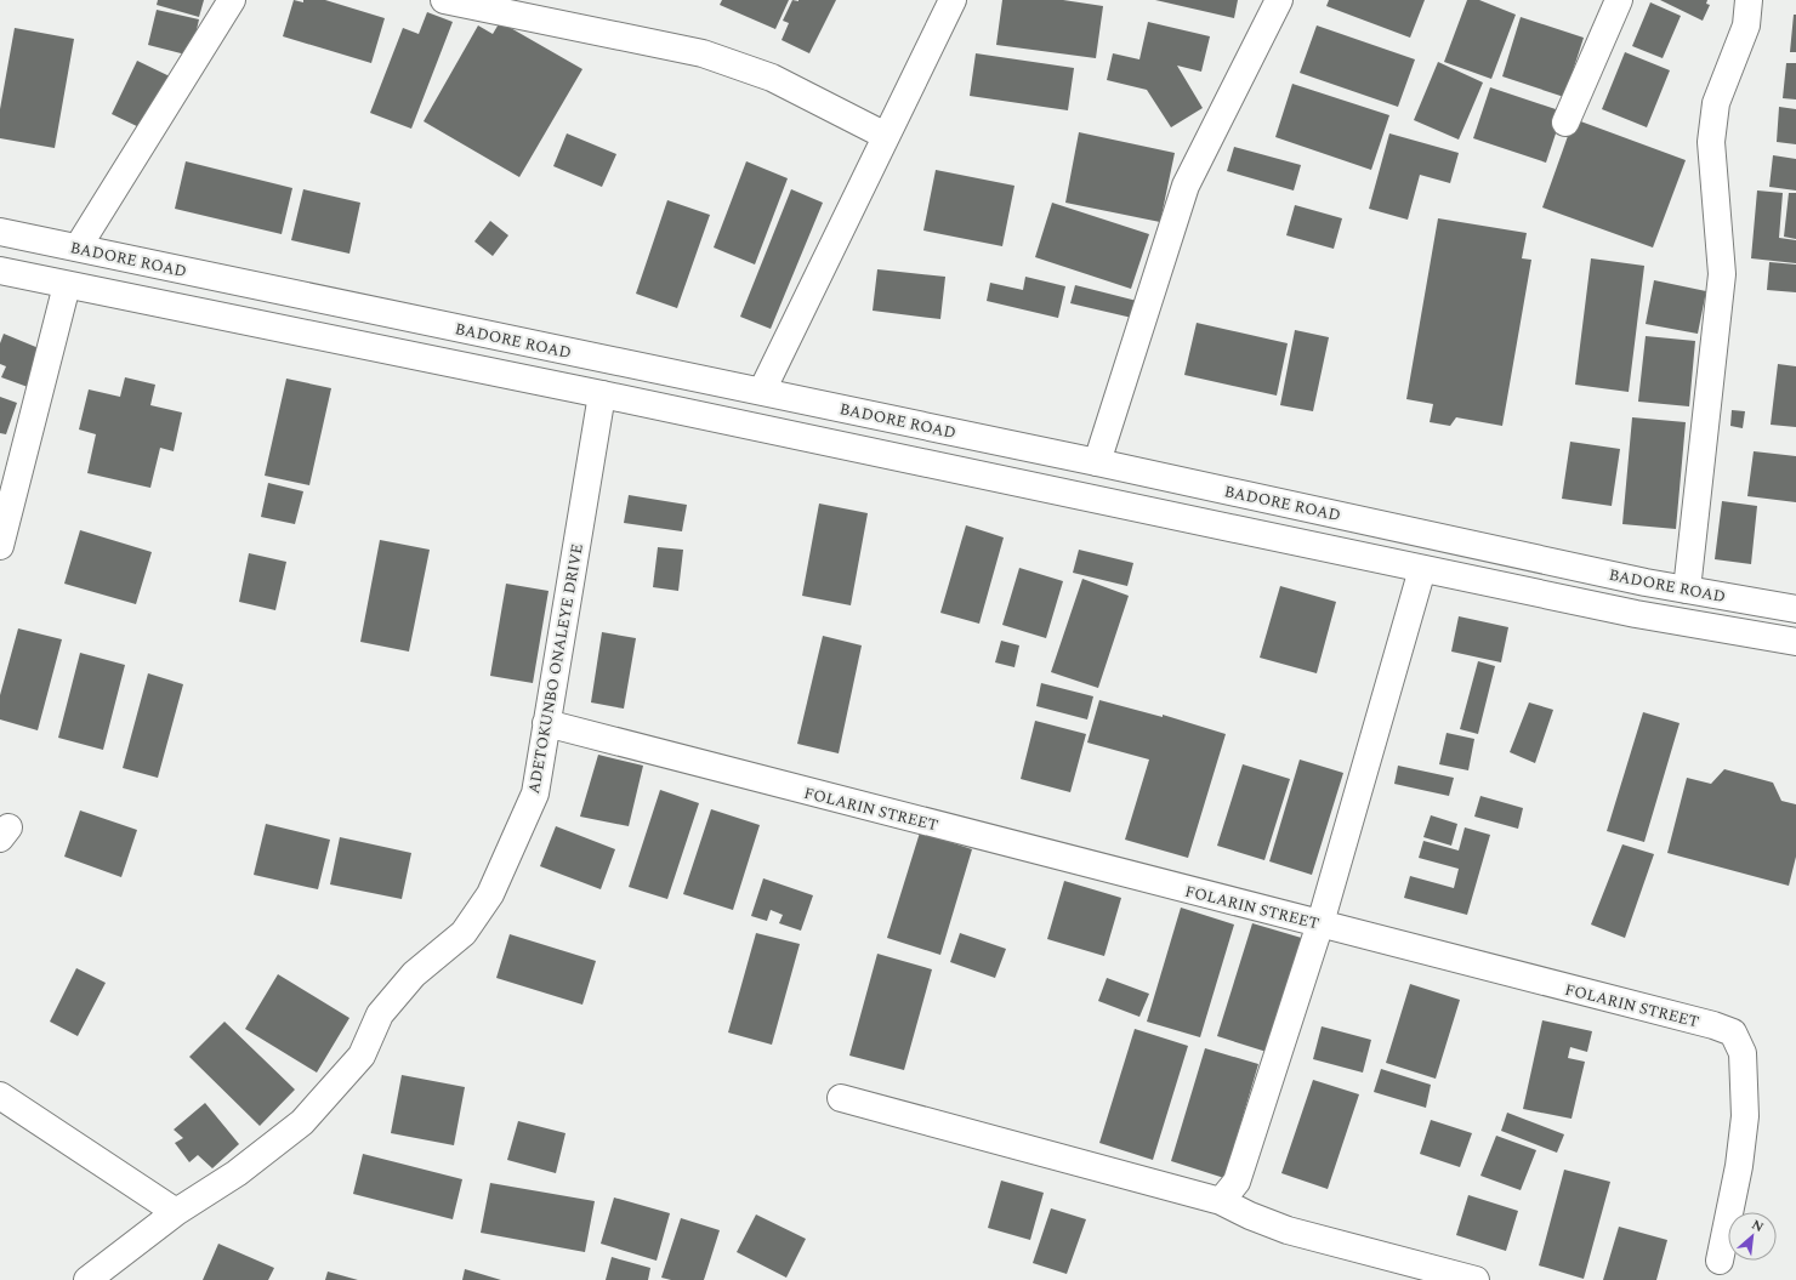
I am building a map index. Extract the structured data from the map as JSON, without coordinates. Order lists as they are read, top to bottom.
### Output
{
  "streets": {
    "street": ["BADORE ROAD", "ADETOKUNBO ONALEYE DRIVE", "FOLARIN STREET"]
  },
  "crossings": [
    ["ADETOKUNBO ONALEYE DRIVE", "FOLARIN STREET"]
  ],
  "north": "top right"
}
